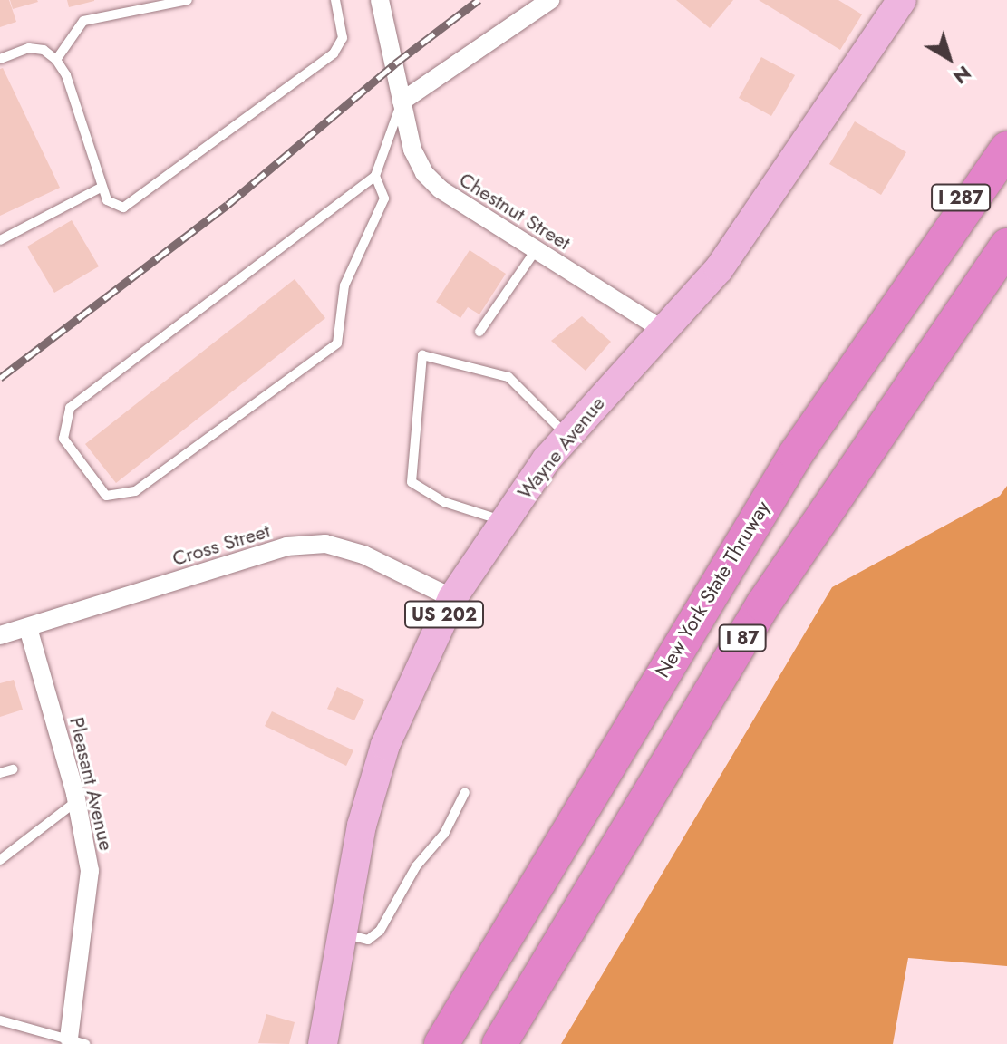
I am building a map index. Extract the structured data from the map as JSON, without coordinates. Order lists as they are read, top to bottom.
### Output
{
  "streets": {
    "highway": ["I 287", "New York State Thruway", "I 87"],
    "main road": ["Wayne Avenue", "US 202"],
    "street": ["Chestnut Street", "Cross Street", "Pleasant Avenue"]
  },
  "crossings": [
    ["I 287", "New York State Thruway"],
    ["Chestnut Street", "Wayne Avenue"],
    ["Wayne Avenue", "Cross Street"],
    ["Cross Street", "Pleasant Avenue"]
  ],
  "north": "bottom right"
}
